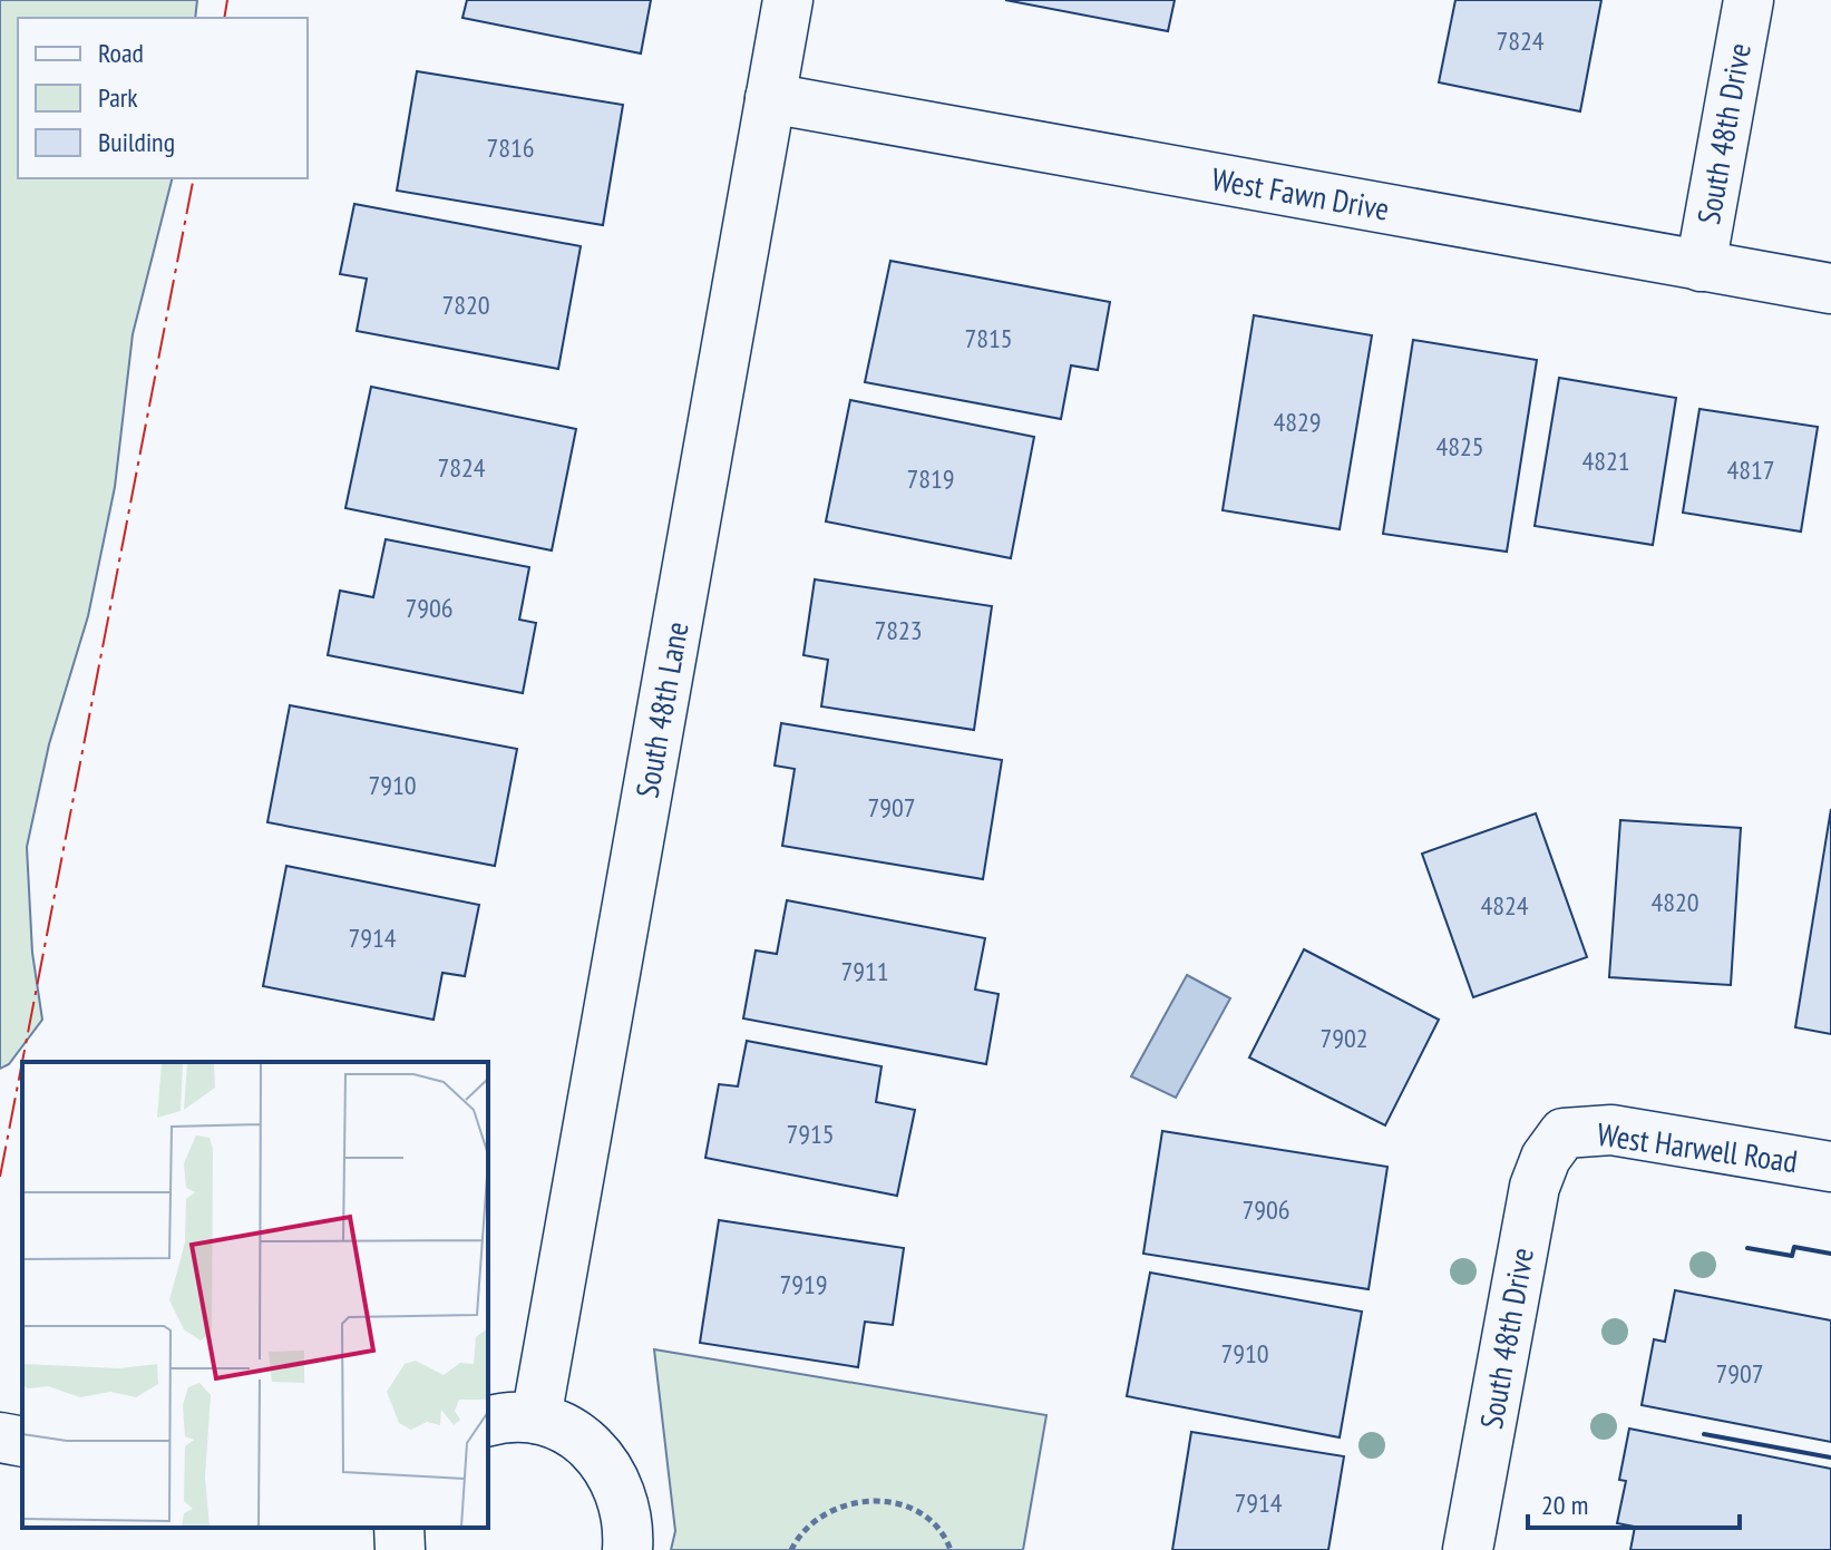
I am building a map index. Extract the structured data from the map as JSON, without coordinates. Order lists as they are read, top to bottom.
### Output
{
  "streets": {
    "street": [
      "South 48th Drive",
      "West Fawn Drive",
      "South 48th Lane",
      "West Harwell Road"
    ]
  },
  "crossings": [
    ["South 48th Drive", "West Fawn Drive"],
    ["South 48th Drive", "West Harwell Road"],
    ["West Fawn Drive", "South 48th Lane"]
  ],
  "house_numbers": [
    "7824",
    "7816",
    "7820",
    "7815",
    "4829",
    "4825",
    "4821",
    "7824",
    "4817",
    "7819",
    "7906",
    "7823",
    "7910",
    "7907",
    "4820",
    "4824",
    "7914",
    "7911",
    "7902",
    "7915",
    "7906",
    "7919",
    "7910",
    "7907",
    "7914"
  ],
  "legend": ["Road", "Park", "Building"],
  "scale_bar": "20 m"
}
